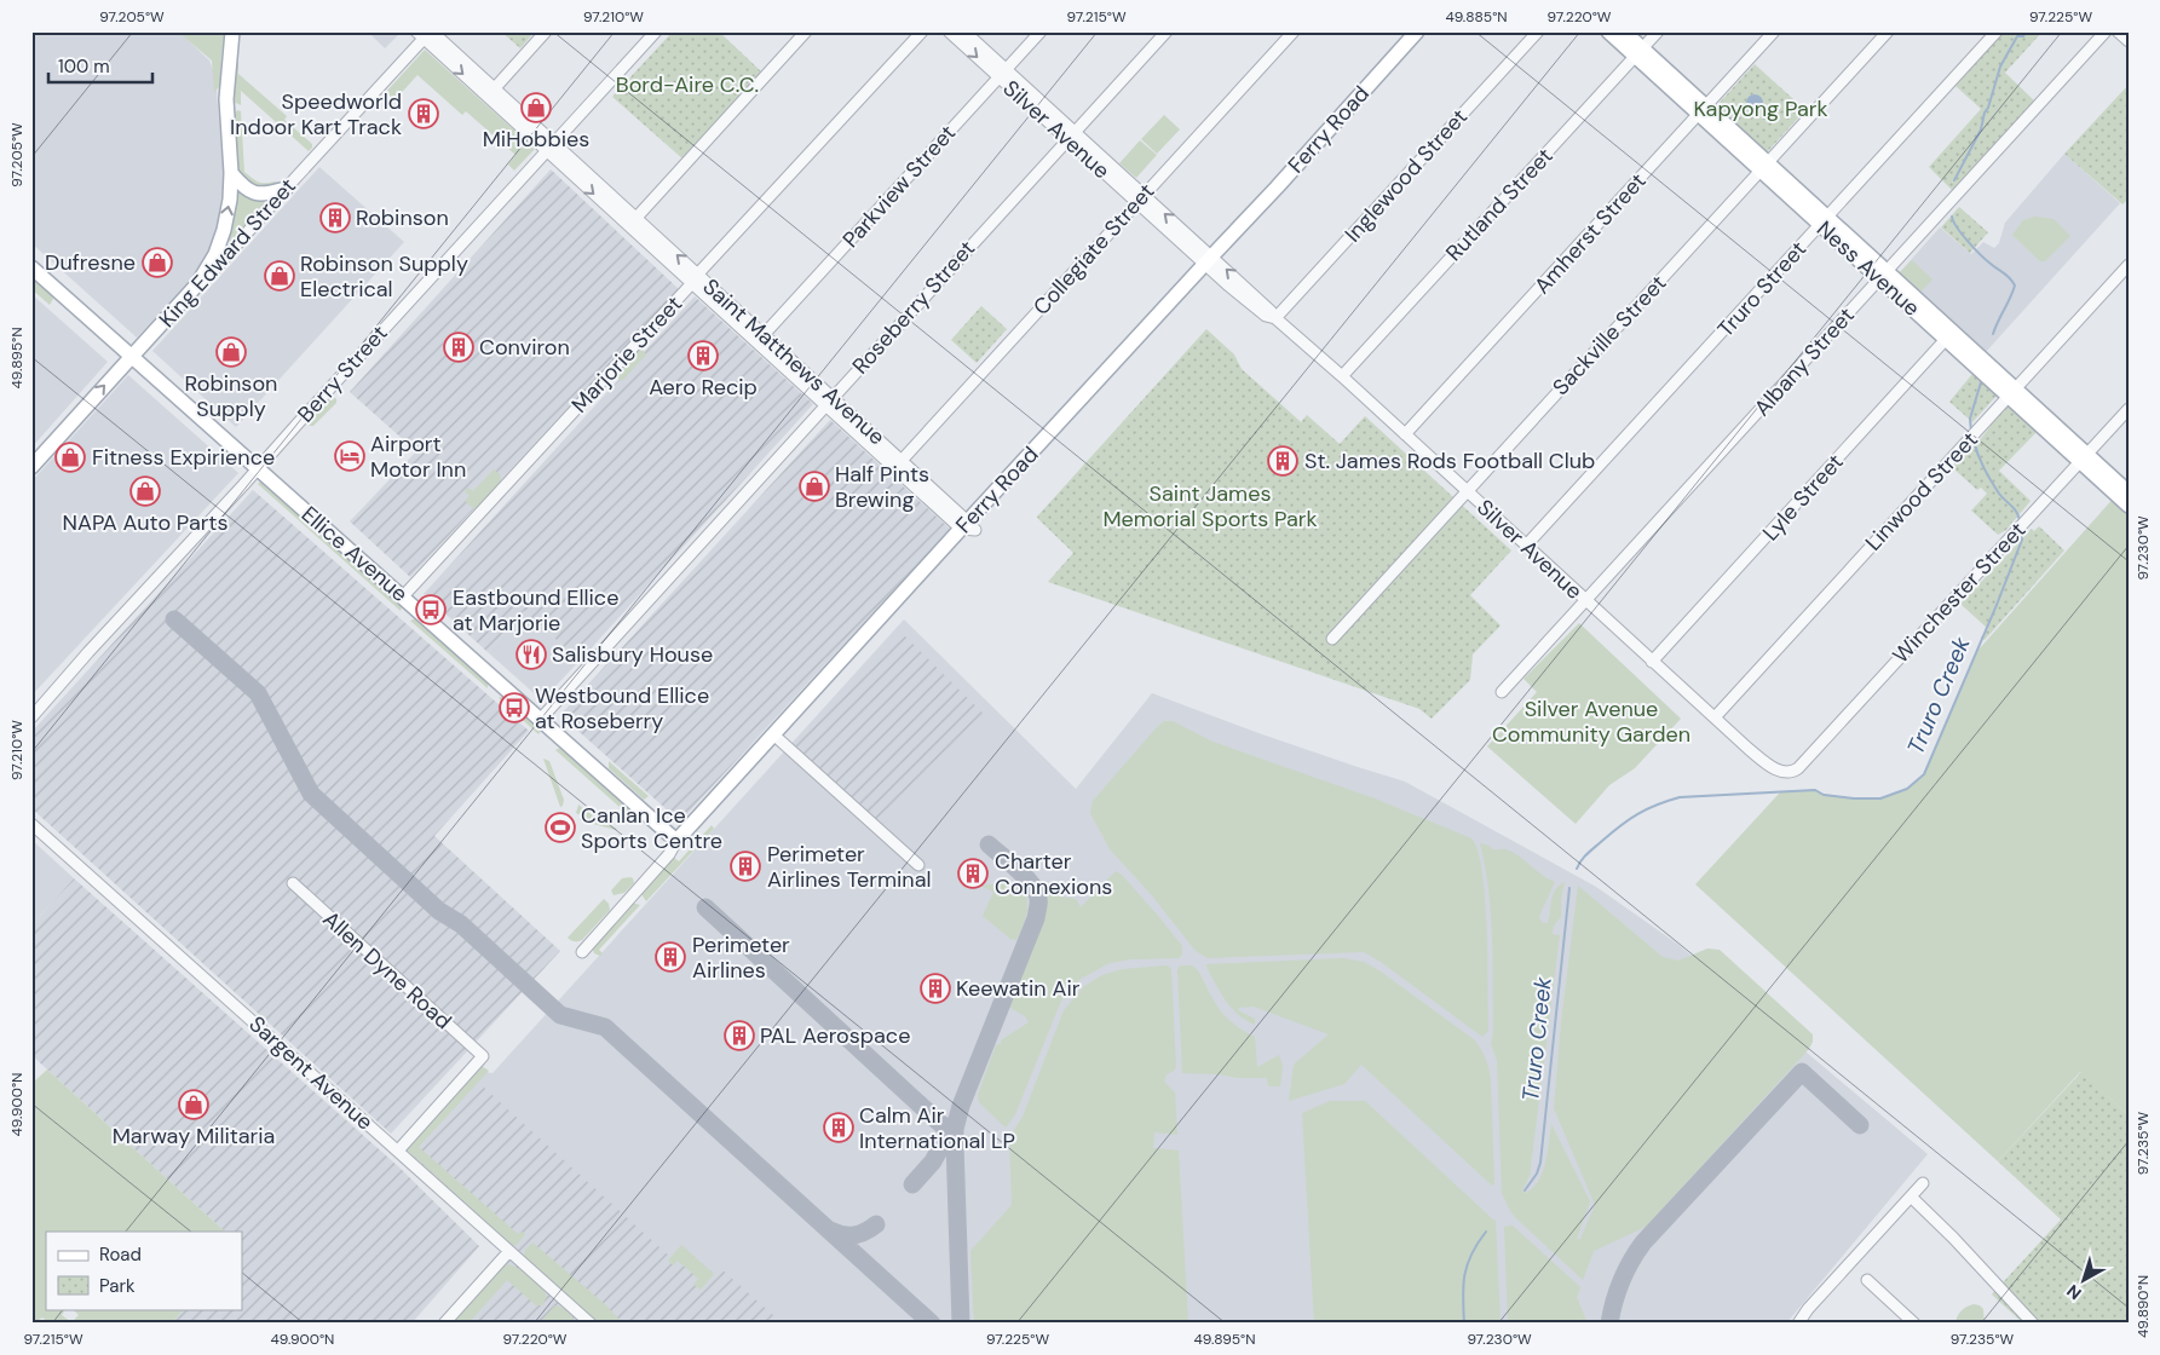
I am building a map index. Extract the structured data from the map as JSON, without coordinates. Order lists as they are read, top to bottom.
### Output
{
  "streets": {
    "main road": [
      "Ferry Road",
      "King Edward Street",
      "Ness Avenue",
      "Ellice Avenue"
    ],
    "street": [
      "Silver Avenue",
      "Inglewood Street",
      "Parkview Street",
      "Rutland Street",
      "Amherst Street",
      "Collegiate Street",
      "Truro Street",
      "Roseberry Street",
      "Sackville Street",
      "Marjorie Street",
      "Saint Matthews Avenue",
      "Albany Street",
      "Berry Street",
      "Linwood Street",
      "Lyle Street",
      "Winchester Street",
      "Allen Dyne Road",
      "Sargent Avenue"
    ]
  },
  "crossings": [
    ["Silver Avenue", "Ferry Road"],
    ["Silver Avenue", "Inglewood Street"],
    ["Silver Avenue", "Parkview Street"],
    ["Silver Avenue", "Rutland Street"],
    ["Silver Avenue", "Amherst Street"],
    ["Silver Avenue", "Collegiate Street"],
    ["Silver Avenue", "Truro Street"],
    ["Silver Avenue", "Roseberry Street"],
    ["Silver Avenue", "Sackville Street"],
    ["Silver Avenue", "Albany Street"],
    ["Silver Avenue", "Linwood Street"],
    ["Silver Avenue", "Lyle Street"],
    ["Silver Avenue", "Winchester Street"],
    ["Ferry Road", "Saint Matthews Avenue"],
    ["Ferry Road", "Ellice Avenue"],
    ["Parkview Street", "Saint Matthews Avenue"],
    ["Rutland Street", "Ness Avenue"],
    ["Amherst Street", "Ness Avenue"],
    ["Collegiate Street", "Saint Matthews Avenue"],
    ["King Edward Street", "Saint Matthews Avenue"],
    ["King Edward Street", "Ellice Avenue"],
    ["Ness Avenue", "Truro Street"],
    ["Ness Avenue", "Sackville Street"],
    ["Ness Avenue", "Albany Street"],
    ["Ness Avenue", "Linwood Street"],
    ["Ness Avenue", "Lyle Street"],
    ["Ness Avenue", "Winchester Street"],
    ["Roseberry Street", "Saint Matthews Avenue"],
    ["Roseberry Street", "Ellice Avenue"],
    ["Marjorie Street", "Saint Matthews Avenue"],
    ["Marjorie Street", "Ellice Avenue"],
    ["Saint Matthews Avenue", "Berry Street"],
    ["Berry Street", "Ellice Avenue"],
    ["Allen Dyne Road", "Sargent Avenue"]
  ],
  "water": ["Truro Creek"],
  "parks": [
    "Bord-Aire C.C.",
    "Kapyong Park",
    "Saint James Memorial Sports Park",
    "Silver Avenue Community Garden"
  ],
  "places": {
    "shop": [
      "MiHobbies",
      "Dufresne",
      "Robinson Supply Electrical",
      "Robinson Supply",
      "Fitness Expirience",
      "Half Pints Brewing",
      "NAPA Auto Parts",
      "Marway Militaria"
    ],
    "building": [
      "Speedworld Indoor Kart Track",
      "Robinson",
      "Conviron",
      "Aero Recip",
      "St. James Rods Football Club",
      "Perimeter Airlines Terminal",
      "Charter Connexions",
      "Perimeter Airlines",
      "Keewatin Air",
      "PAL Aerospace",
      "Calm Air International LP"
    ],
    "hotel": ["Airport Motor Inn"],
    "bus stop": ["Eastbound Ellice at Marjorie", "Westbound Ellice at Roseberry"],
    "restaurant": ["Salisbury House"],
    "sports": ["Canlan Ice Sports Centre"]
  },
  "legend": ["Road", "Park"],
  "scale_bar": "100 m",
  "north": "bottom left",
  "coordinates": [
    "97.205°W",
    "97.210°W",
    "97.215°W",
    "49.885°N",
    "97.220°W",
    "97.225°W",
    "49.895°N",
    "97.230°W",
    "49.900°N",
    "97.235°W",
    "49.890°N"
  ]
}
